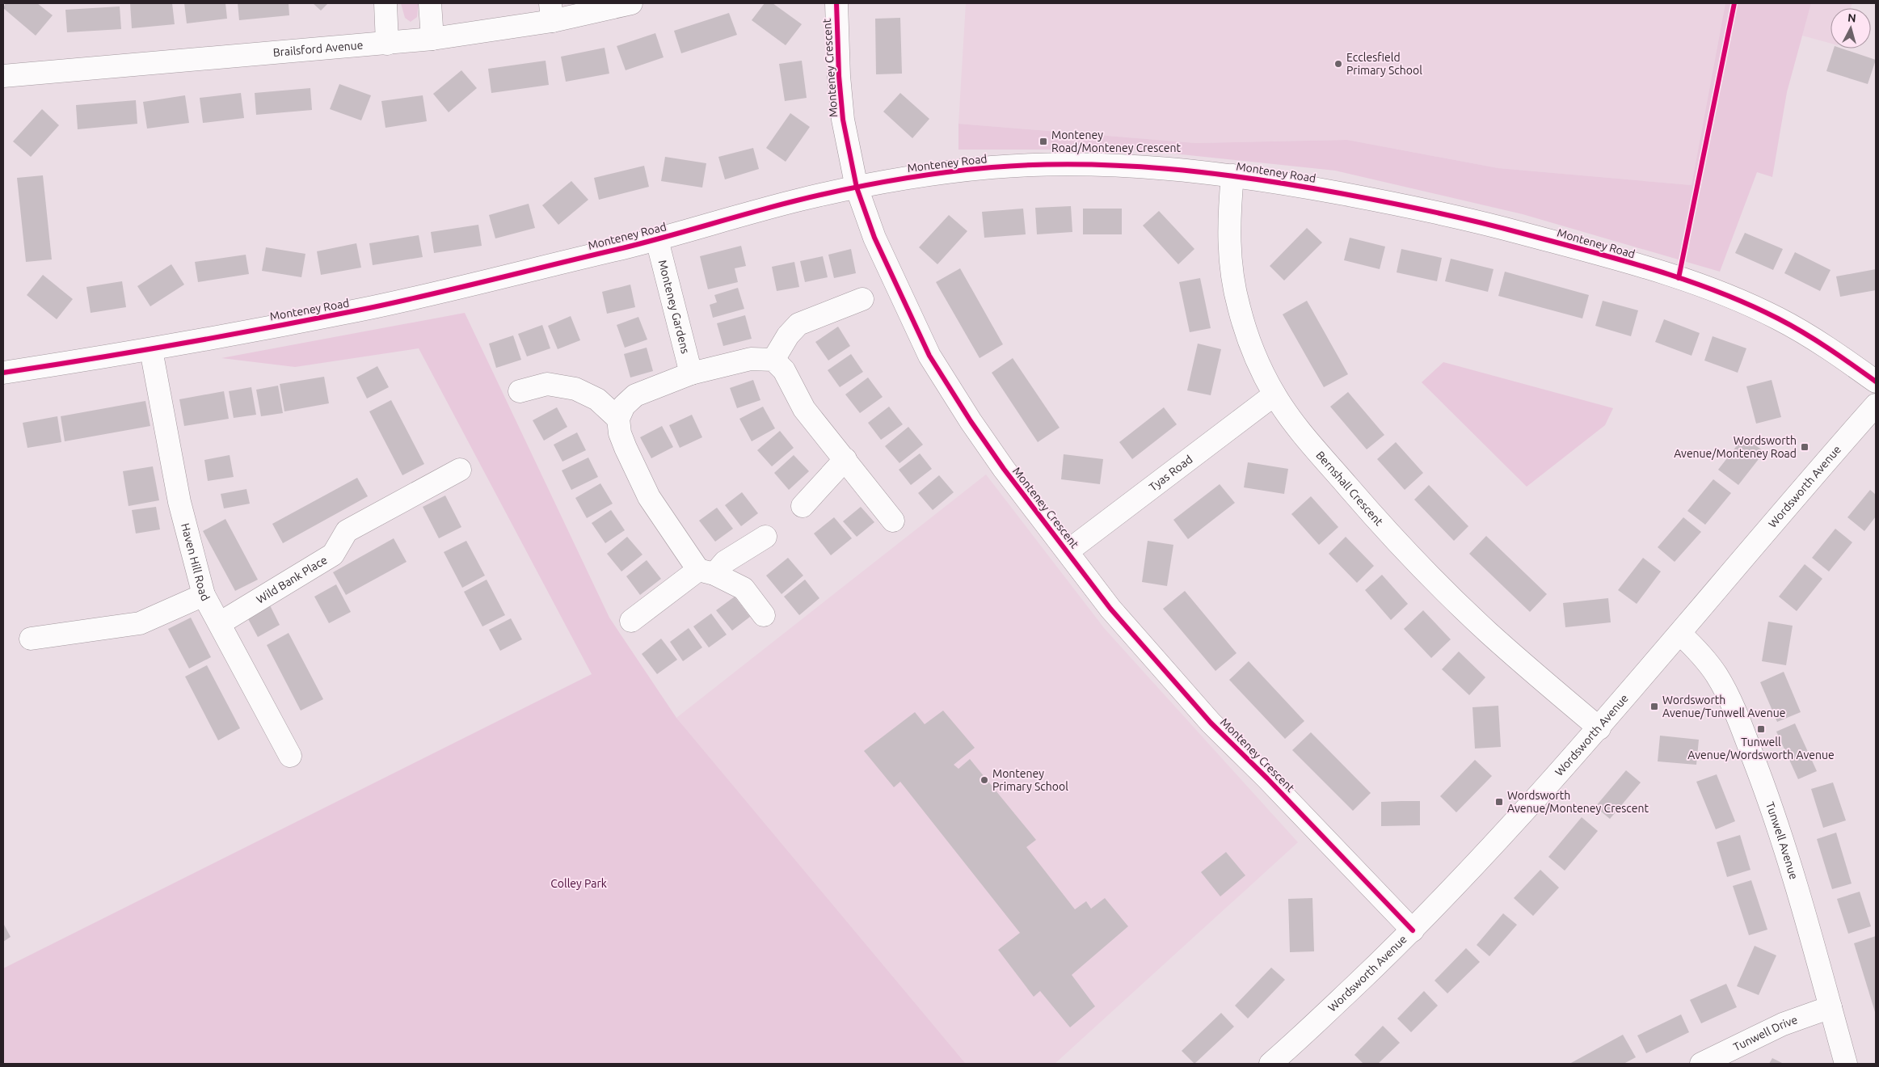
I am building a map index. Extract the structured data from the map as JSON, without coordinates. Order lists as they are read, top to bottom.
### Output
{
  "streets": {
    "street": [
      "Brailsford Avenue",
      "Monteney Crescent",
      "Monteney Road",
      "Monteney Gardens",
      "Tyas Road",
      "Wordsworth Avenue",
      "Bernshall Crescent",
      "Haven Hill Road",
      "Wild Bank Place",
      "Tunwell Avenue",
      "Tunwell Drive"
    ]
  },
  "crossings": [
    ["Monteney Crescent", "Monteney Road"],
    ["Monteney Crescent", "Tyas Road"],
    ["Monteney Crescent", "Wordsworth Avenue"],
    ["Monteney Road", "Monteney Gardens"],
    ["Monteney Road", "Bernshall Crescent"],
    ["Monteney Road", "Haven Hill Road"],
    ["Tyas Road", "Bernshall Crescent"],
    ["Wordsworth Avenue", "Bernshall Crescent"],
    ["Wordsworth Avenue", "Tunwell Avenue"],
    ["Haven Hill Road", "Wild Bank Place"],
    ["Tunwell Avenue", "Tunwell Drive"]
  ],
  "parks": ["Colley Park"],
  "places": {
    "other": ["Ecclesfield Primary School", "Monteney Primary School"],
    "transit": [
      "Monteney Road/Monteney Crescent",
      "Wordsworth Avenue/Monteney Road",
      "Wordsworth Avenue/Tunwell Avenue",
      "Tunwell Avenue/Wordsworth Avenue",
      "Wordsworth Avenue/Monteney Crescent"
    ]
  },
  "north": "top"
}
